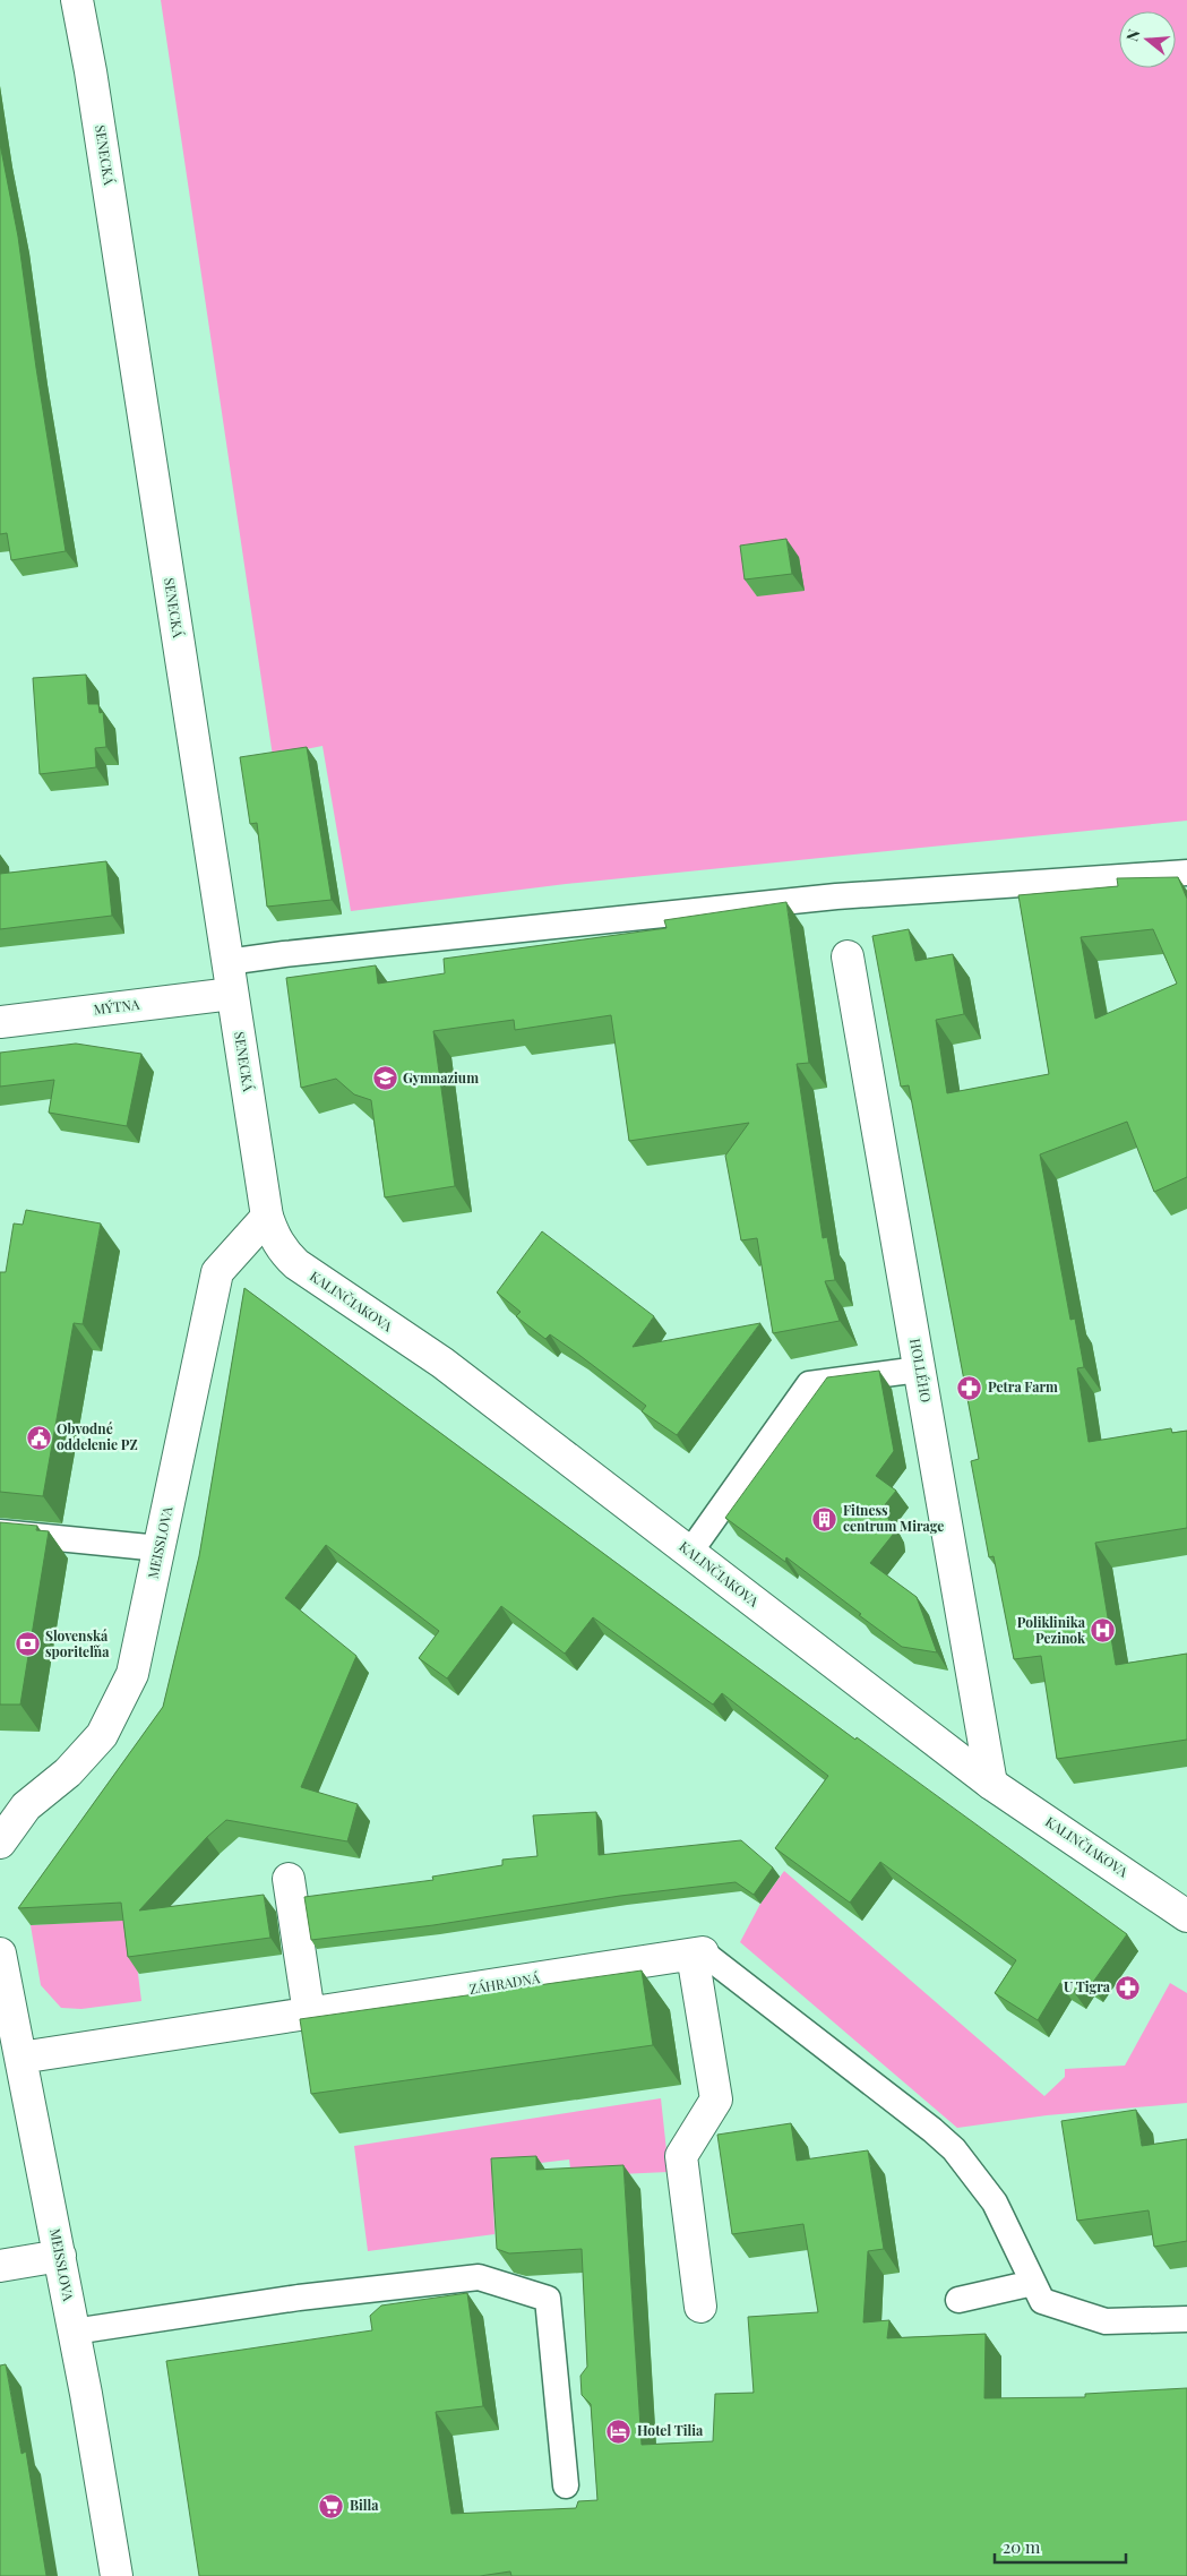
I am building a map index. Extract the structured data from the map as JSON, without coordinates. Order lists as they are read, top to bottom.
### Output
{
  "streets": {
    "street": [
      "SENECKÁ",
      "MÝTNA",
      "KALINČIAKOVA",
      "HOLLÉHO",
      "MEISSLOVA",
      "ZÁHRADNÁ"
    ]
  },
  "crossings": [
    ["SENECKÁ", "MÝTNA"],
    ["SENECKÁ", "KALINČIAKOVA"],
    ["SENECKÁ", "MEISSLOVA"],
    ["KALINČIAKOVA", "HOLLÉHO"],
    ["KALINČIAKOVA", "MEISSLOVA"],
    ["MEISSLOVA", "ZÁHRADNÁ"]
  ],
  "places": {
    "school or university": ["Gymnazium"],
    "pharmacy": ["Petra Farm", "U Tigra"],
    "public building": ["Obvodné oddelenie PZ"],
    "building": ["Fitness centrum Mirage"],
    "hospital": ["Poliklinika Pezinok"],
    "bank": ["Slovenská sporiteľňa"],
    "hotel": ["Hotel Tilia"],
    "supermarket": ["Billa"]
  },
  "scale_bar": "20 m",
  "north": "left"
}
